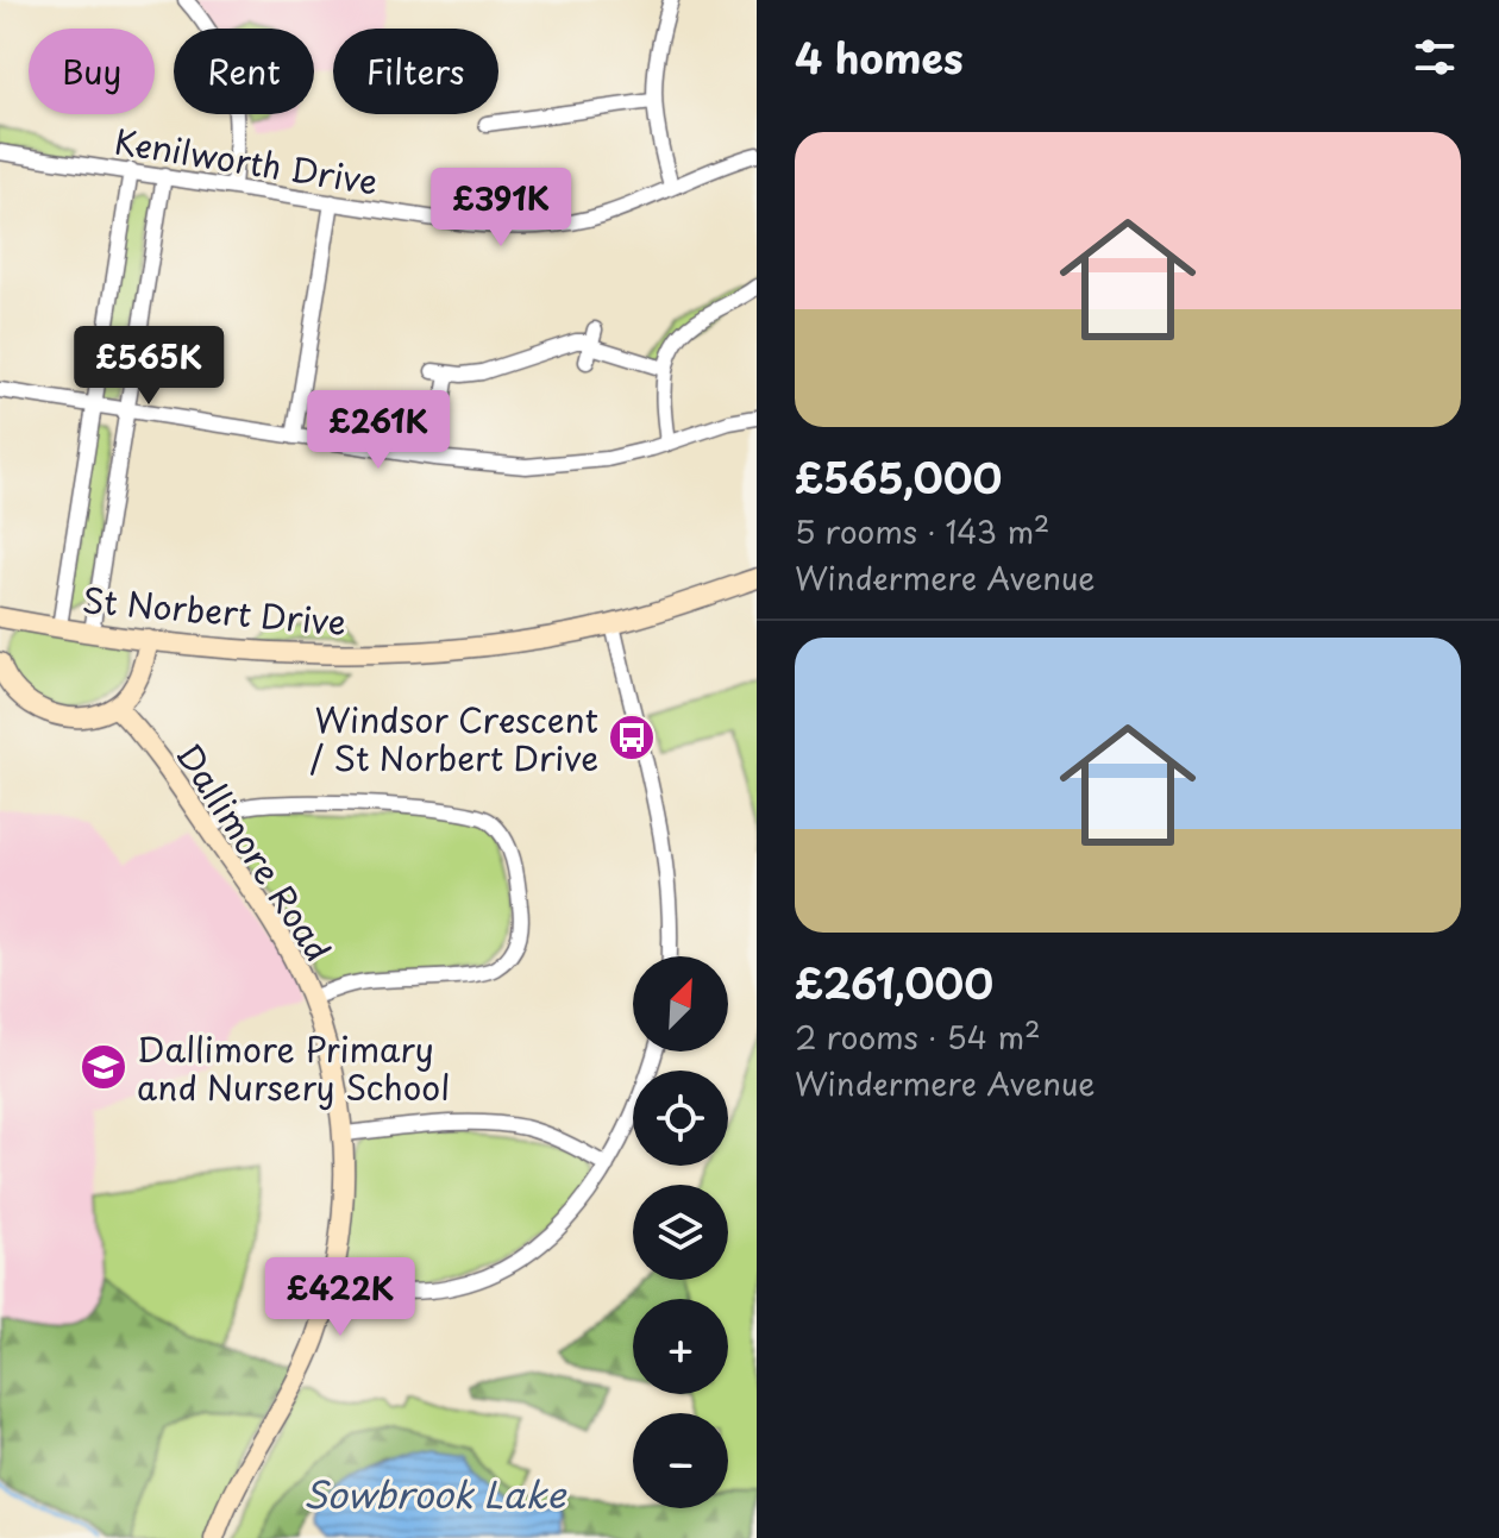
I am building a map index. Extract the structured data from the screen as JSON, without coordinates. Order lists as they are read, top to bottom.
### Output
{
  "streets": {
    "street": ["Kenilworth Drive", "St Norbert Drive", "Dallimore Road"]
  },
  "water": ["Sowbrook Lake"],
  "places": {
    "bus stop": ["Windsor Crescent / St Norbert Drive"],
    "school or university": ["Dallimore Primary and Nursery School"]
  },
  "north": "top right",
  "page": {
    "heading": "4 homes",
    "chip": ["Buy", "Rent", "Filters"],
    "list": [
      {
        "name": "£565,000",
        "note": "5 rooms · 143 m² · Windermere Avenue"
      },
      {
        "name": "£261,000",
        "note": "2 rooms · 54 m² · Windermere Avenue"
      }
    ],
    "price": [
      "£391K",
      "£565K",
      "£261K",
      "£422K"
    ],
    "map_buttons": ["+", "−"]
  }
}
